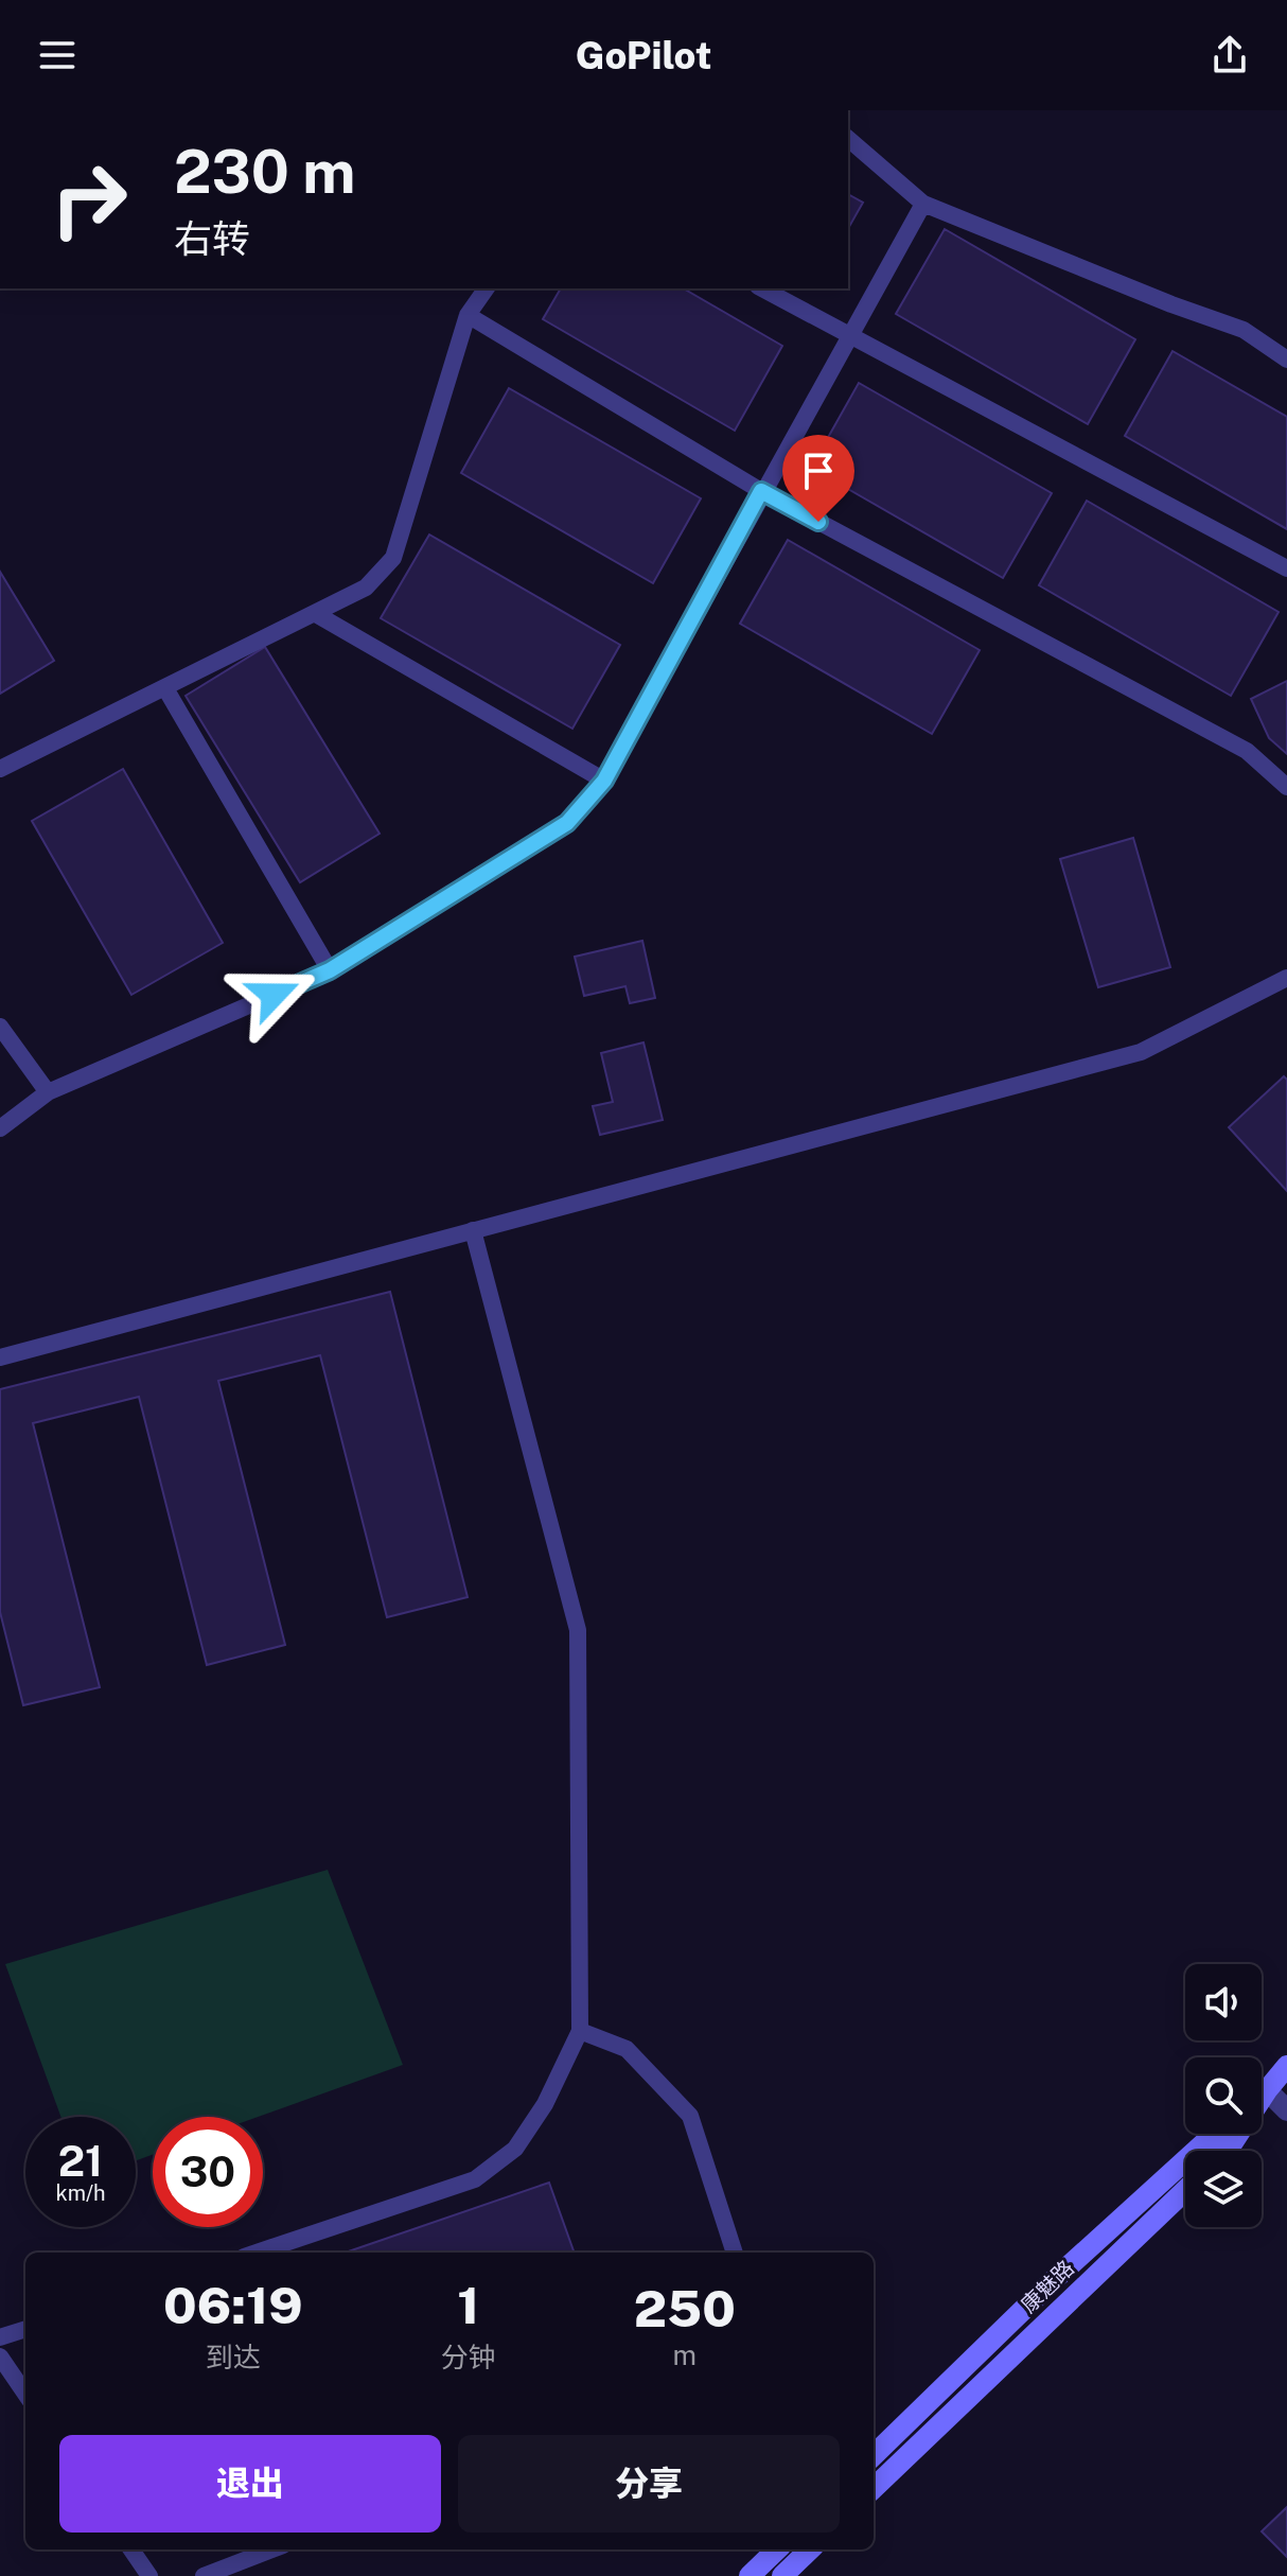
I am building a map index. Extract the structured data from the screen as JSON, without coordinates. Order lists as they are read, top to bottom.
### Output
{
  "streets": {
    "main road": ["康魅路"]
  },
  "page": {
    "header": "GoPilot",
    "turn": ["230 m", "右转"],
    "speed": "21 km/h",
    "limit": "30",
    "eta": [
      "06:19",
      "到达",
      "1",
      "分钟",
      "250",
      "m"
    ],
    "buttons": ["退出", "分享"]
  }
}
